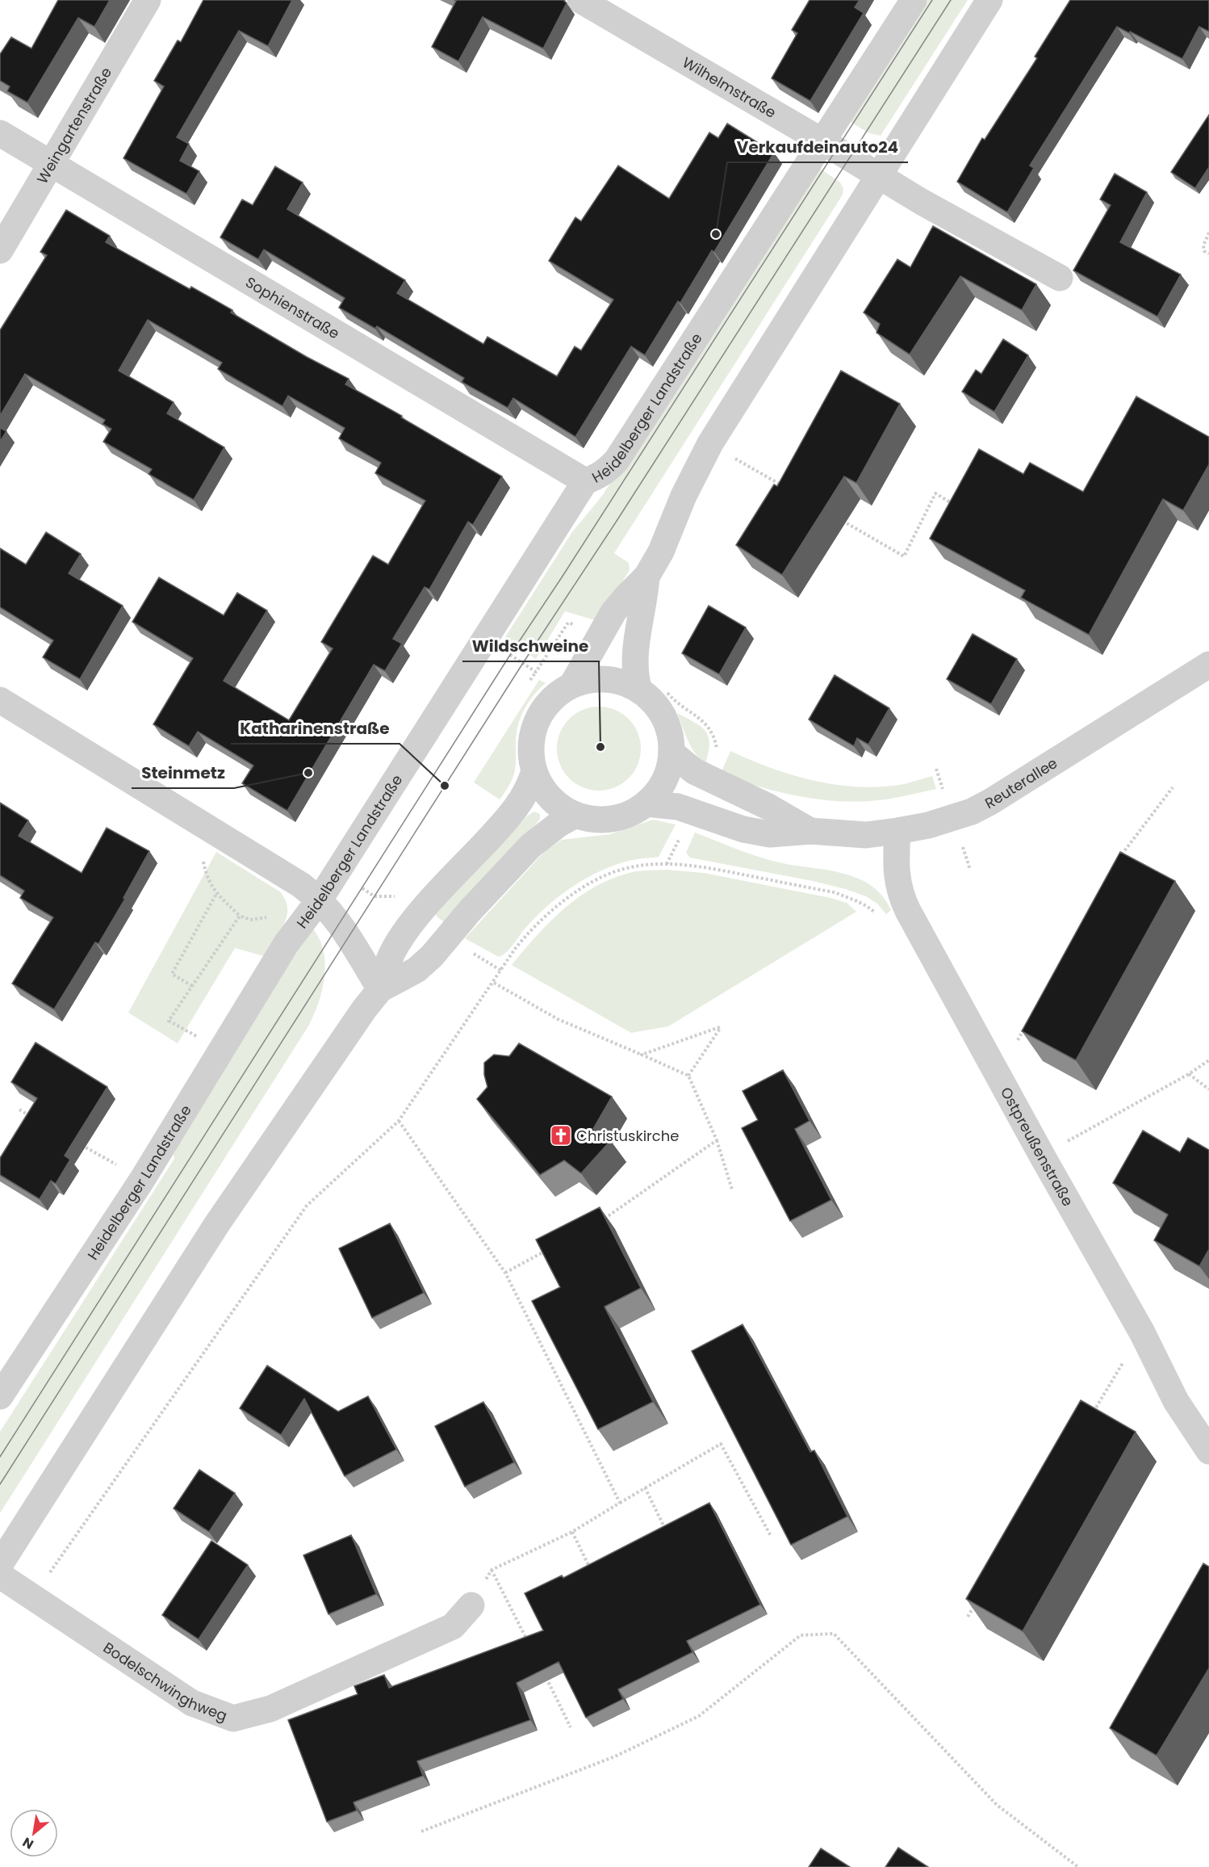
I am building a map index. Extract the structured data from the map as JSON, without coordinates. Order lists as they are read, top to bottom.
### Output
{
  "streets": {
    "street": [
      "Wilhelmstraße",
      "Weingartenstraße",
      "Sophienstraße",
      "Heidelberger Landstraße",
      "Reuterallee",
      "Ostpreußenstraße",
      "Bodelschwinghweg"
    ]
  },
  "crossings": [
    ["Wilhelmstraße", "Heidelberger Landstraße"],
    ["Weingartenstraße", "Sophienstraße"],
    ["Sophienstraße", "Heidelberger Landstraße"],
    ["Reuterallee", "Ostpreußenstraße"]
  ],
  "places": {
    "other": [
      "Verkaufdeinauto24",
      "Wildschweine",
      "Steinmetz",
      "Katharinenstraße"
    ],
    "church": ["Christuskirche"]
  },
  "north": "bottom left"
}
